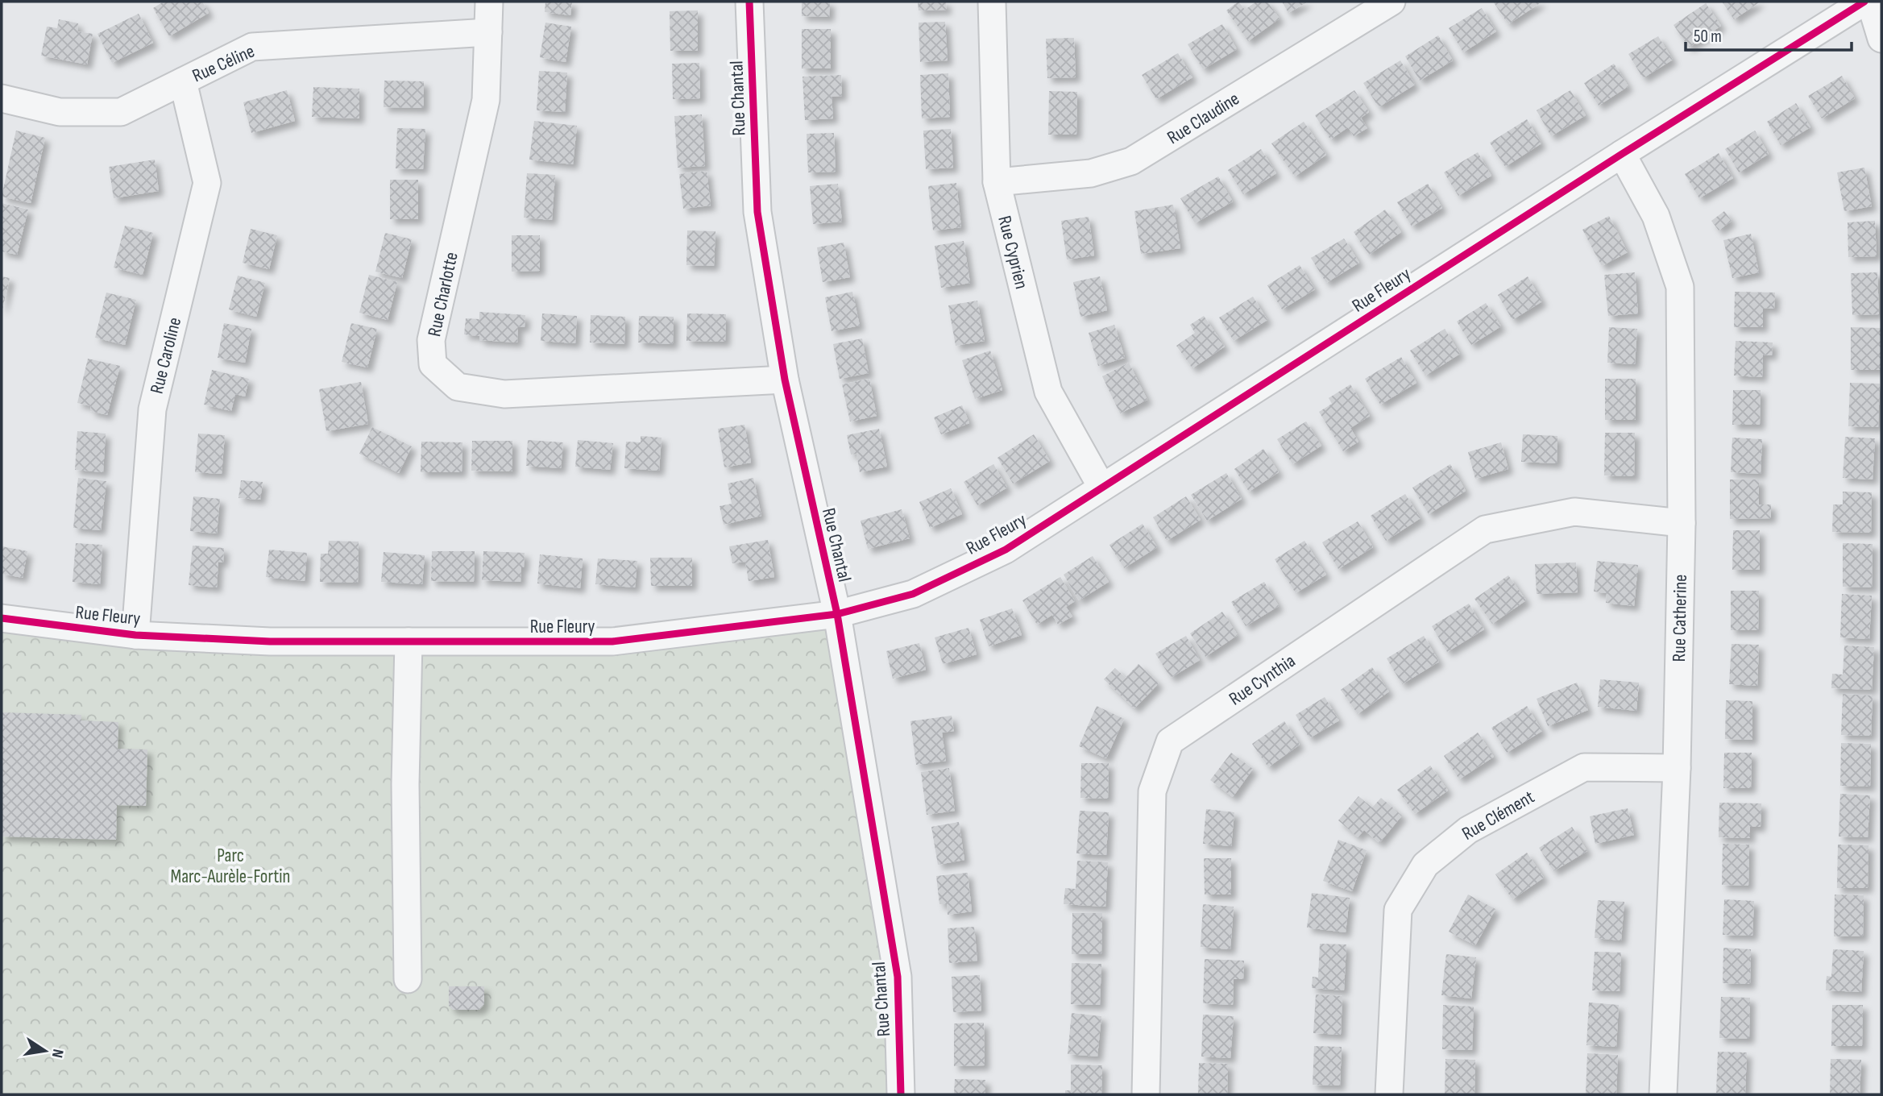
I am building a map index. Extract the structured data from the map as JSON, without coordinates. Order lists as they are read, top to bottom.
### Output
{
  "streets": {
    "street": [
      "Rue Céline",
      "Rue Chantal",
      "Rue Claudine",
      "Rue Cyprien",
      "Rue Fleury",
      "Rue Charlotte",
      "Rue Caroline",
      "Rue Catherine",
      "Rue Cynthia",
      "Rue Clément"
    ]
  },
  "crossings": [
    ["Rue Céline", "Rue Charlotte"],
    ["Rue Céline", "Rue Caroline"],
    ["Rue Chantal", "Rue Fleury"],
    ["Rue Chantal", "Rue Charlotte"],
    ["Rue Claudine", "Rue Cyprien"],
    ["Rue Cyprien", "Rue Fleury"],
    ["Rue Fleury", "Rue Caroline"],
    ["Rue Fleury", "Rue Catherine"],
    ["Rue Catherine", "Rue Cynthia"],
    ["Rue Catherine", "Rue Clément"]
  ],
  "parks": ["Parc Marc-Aurèle-Fortin"],
  "scale_bar": "50 m",
  "north": "right"
}
